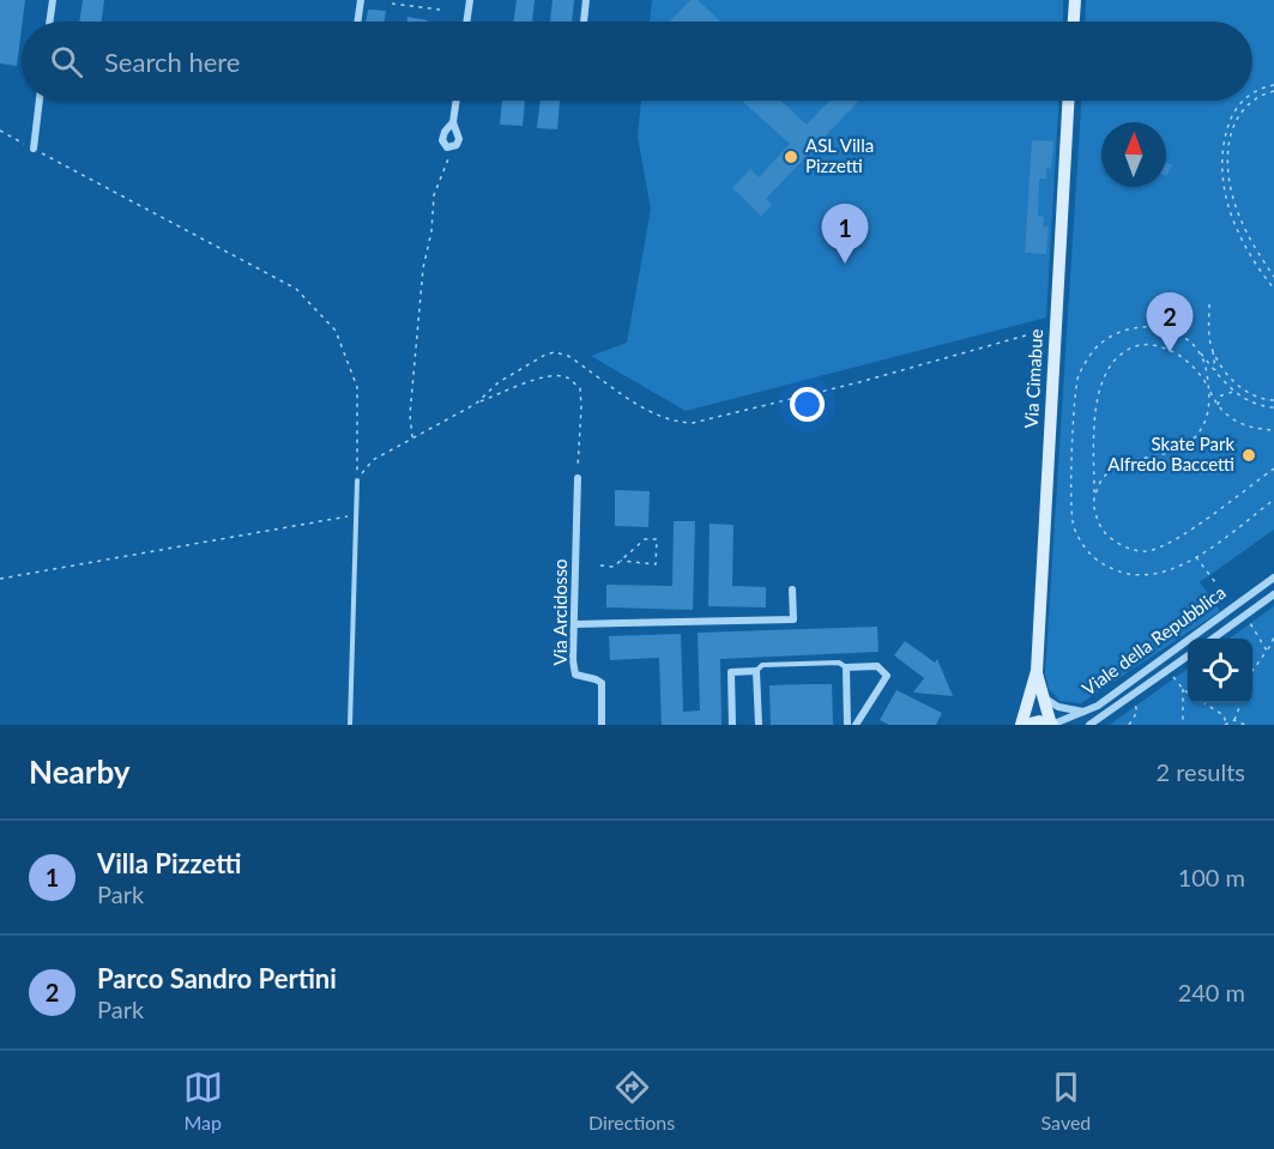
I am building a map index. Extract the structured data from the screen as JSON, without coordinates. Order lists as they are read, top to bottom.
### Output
{
  "streets": {
    "main road": ["Via Cimabue", "Viale della Repubblica"],
    "street": ["Via Arcidosso"]
  },
  "crossings": [
    ["Via Cimabue", "Viale della Repubblica"]
  ],
  "places": ["ASL Villa Pizzetti", "Skate Park Alfredo Baccetti"],
  "north": "top",
  "page": {
    "search": "Search here",
    "pins": ["1", "2"],
    "heading": ["Nearby", "2 results"],
    "list": [
      {
        "mark": "1",
        "name": "Villa Pizzetti",
        "note": "Park",
        "value": "100 m"
      },
      {
        "mark": "2",
        "name": "Parco Sandro Pertini",
        "note": "Park",
        "value": "240 m"
      }
    ],
    "nav": ["Map", "Directions", "Saved"]
  }
}
